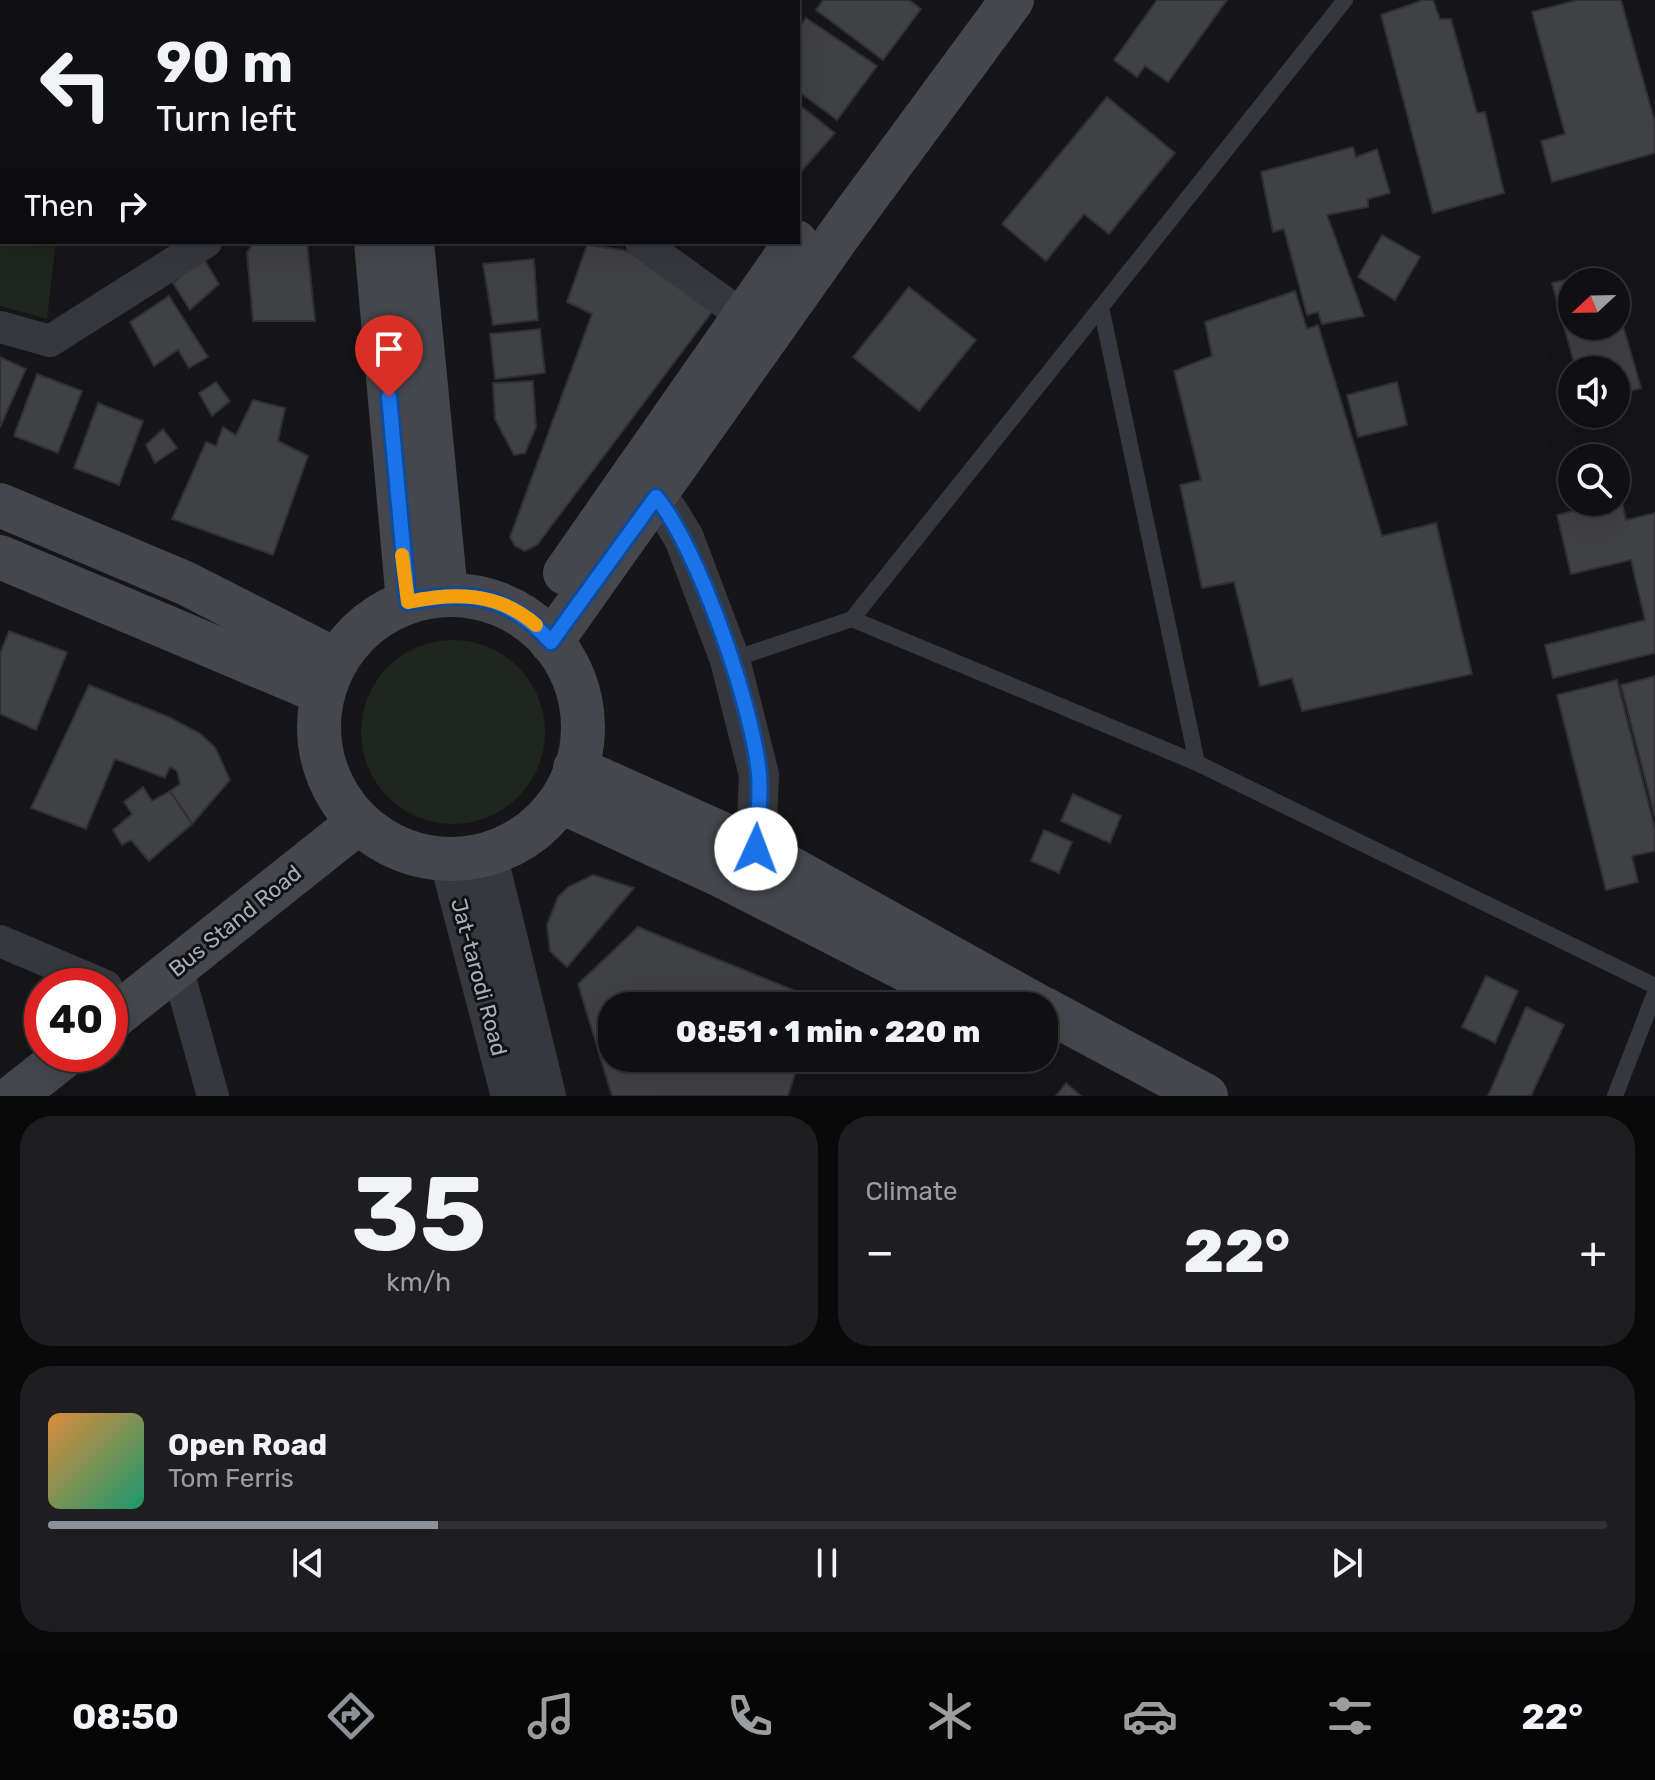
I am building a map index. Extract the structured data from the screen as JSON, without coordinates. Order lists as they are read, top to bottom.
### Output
{
  "streets": {
    "main road": ["Bus Stand Road"],
    "street": ["Jat-tarodi Road"]
  },
  "crossings": [
    ["Bus Stand Road", "Jat-tarodi Road"]
  ],
  "north": "left",
  "page": {
    "turn": ["90 m", "Turn left"],
    "then": "Then",
    "limit": "40",
    "trip": "08:51 · 1 min · 220 m",
    "tile": [
      ["35", "km/h"],
      "Climate"
    ],
    "heat": ["−", "22°", "+"],
    "song": ["Open Road", "Tom Ferris"],
    "tabs": ["08:50", "22°"]
  }
}
